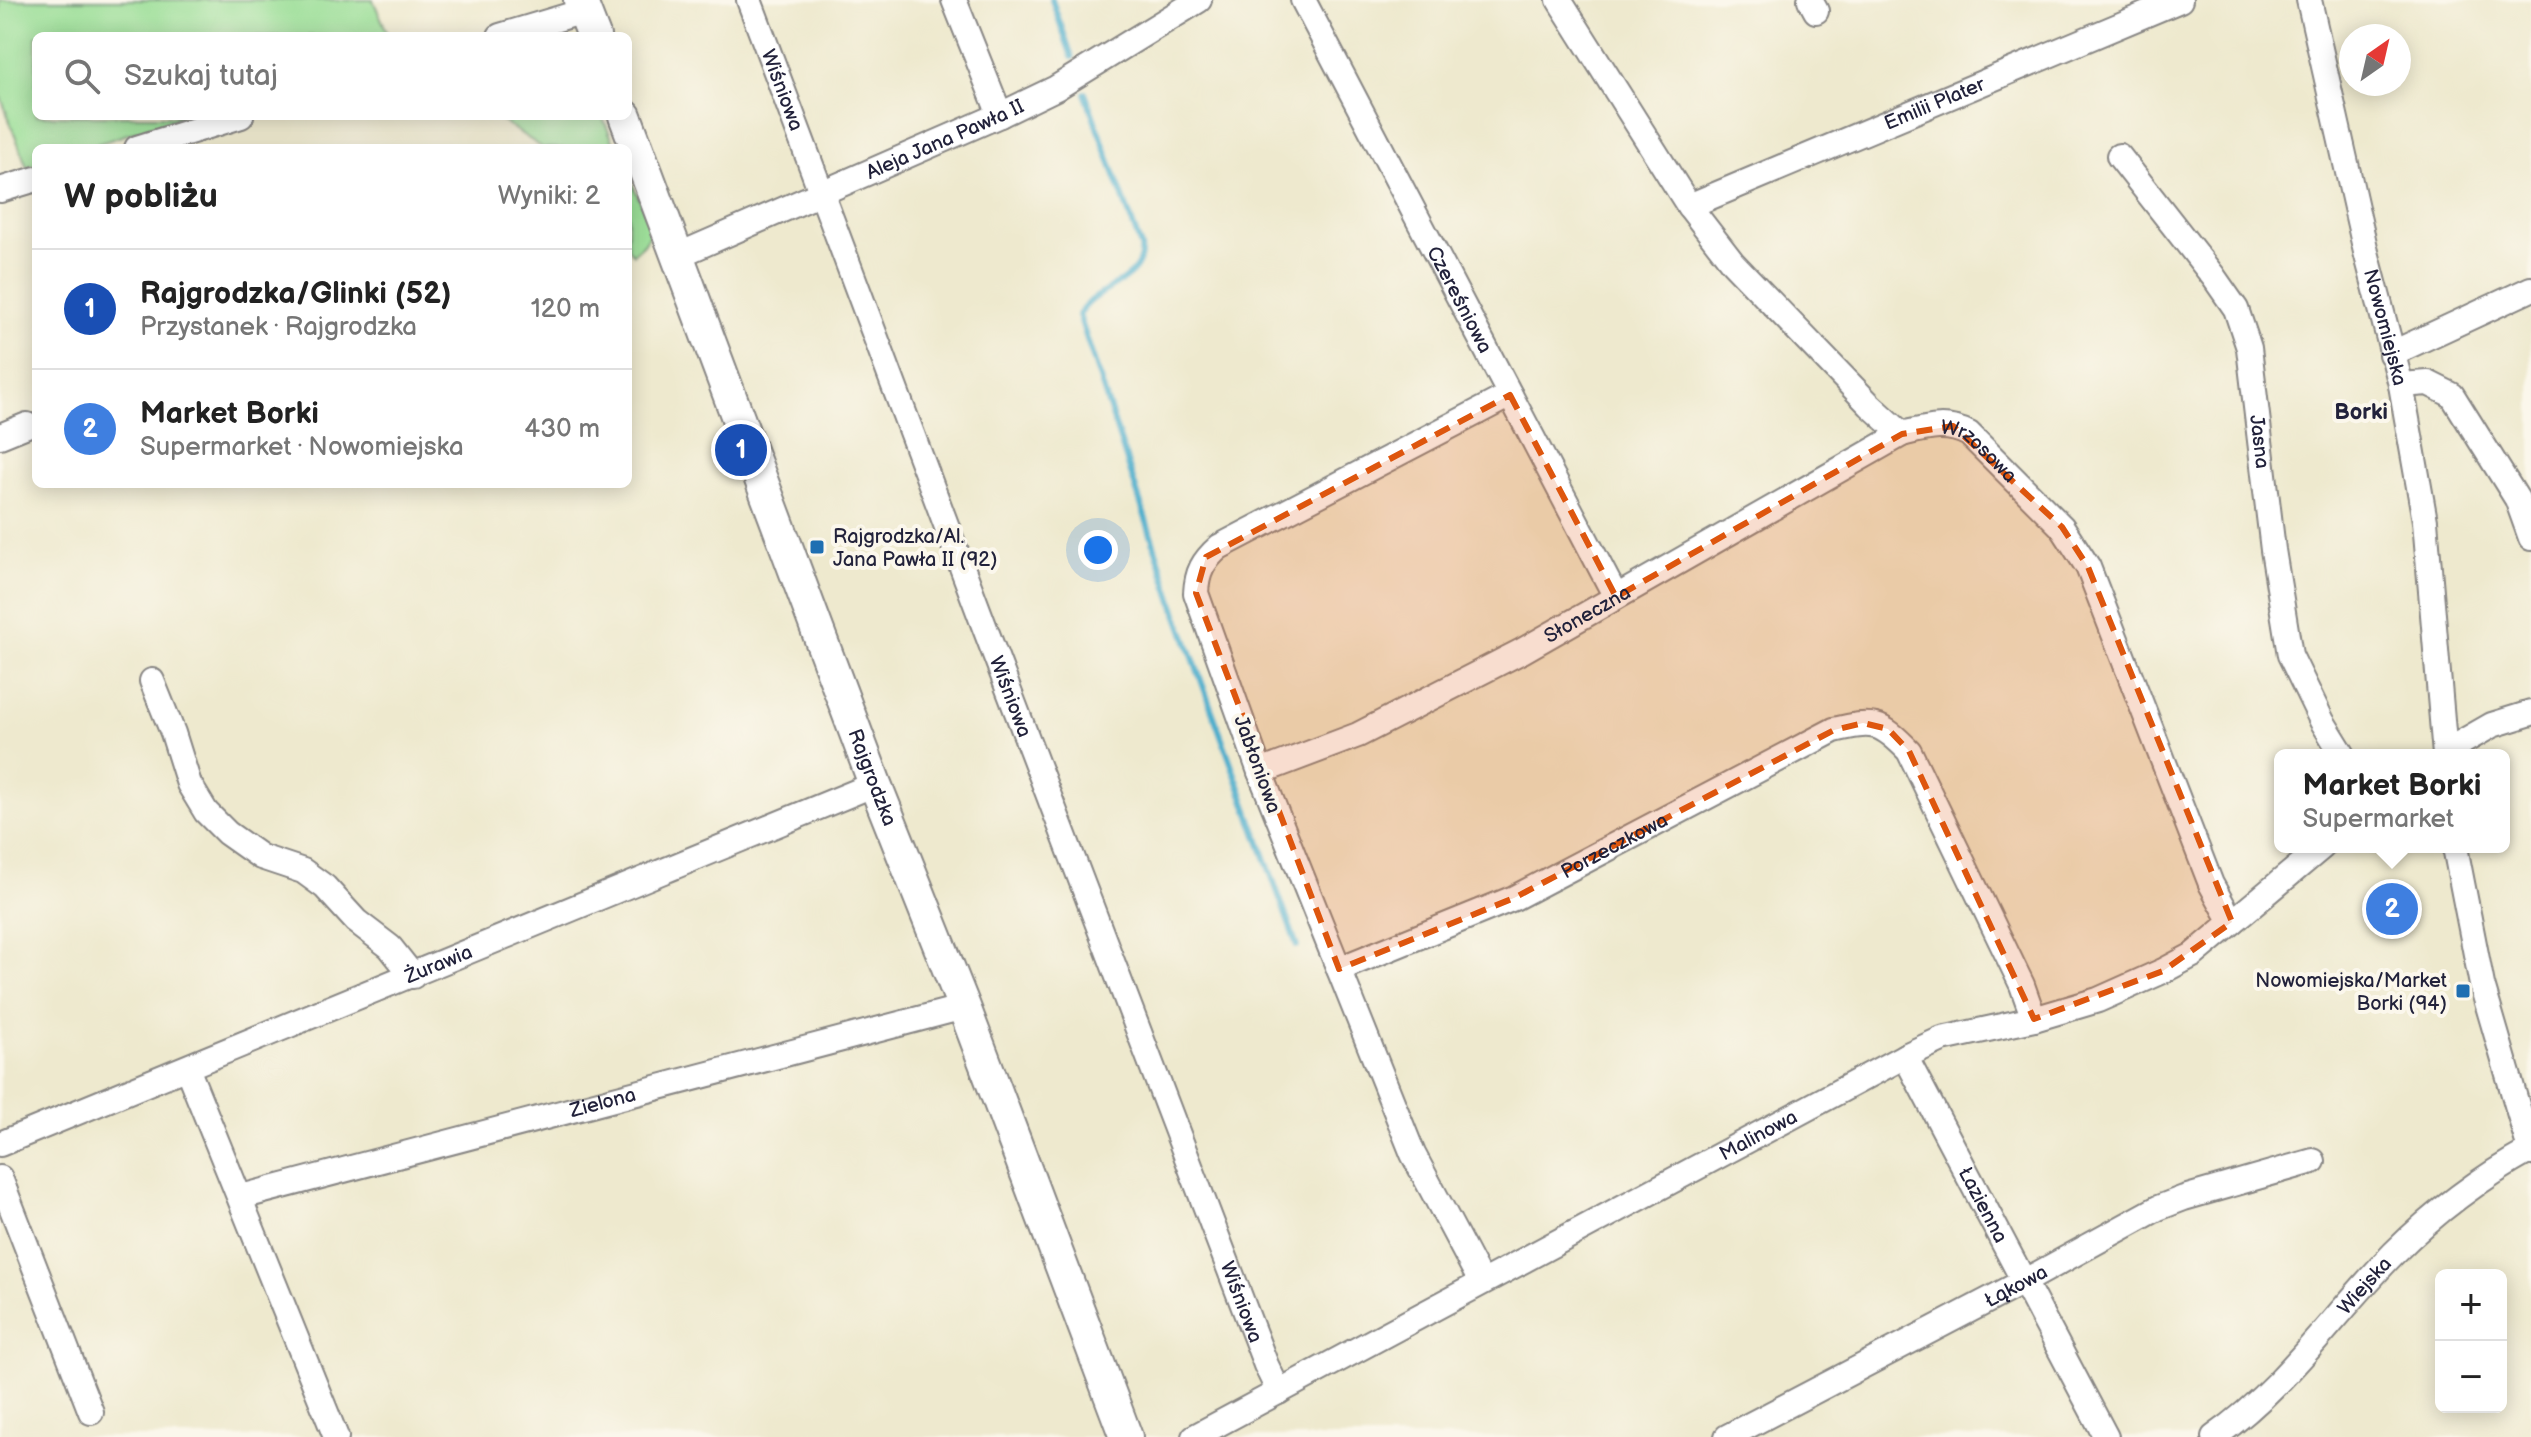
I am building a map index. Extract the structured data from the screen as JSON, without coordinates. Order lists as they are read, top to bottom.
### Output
{
  "streets": {
    "street": [
      "Wiśniowa",
      "Emilii Plater",
      "Aleja Jana Pawła II",
      "Czereśniowa",
      "Nowomiejska",
      "Jasna",
      "Wrzosowa",
      "Słoneczna",
      "Jabłoniowa",
      "Rajgrodzka",
      "Porzeczkowa",
      "Żurawia",
      "Zielona",
      "Malinowa",
      "Łazienna",
      "Łąkowa",
      "Wiejska"
    ]
  },
  "crossings": [
    ["Wiśniowa", "Aleja Jana Pawła II"],
    ["Wiśniowa", "Malinowa"],
    ["Emilii Plater", "Wrzosowa"],
    ["Aleja Jana Pawła II", "Rajgrodzka"],
    ["Czereśniowa", "Słoneczna"],
    ["Czereśniowa", "Jabłoniowa"],
    ["Wrzosowa", "Słoneczna"],
    ["Wrzosowa", "Malinowa"],
    ["Słoneczna", "Jabłoniowa"],
    ["Jabłoniowa", "Porzeczkowa"],
    ["Jabłoniowa", "Malinowa"],
    ["Rajgrodzka", "Żurawia"],
    ["Rajgrodzka", "Zielona"],
    ["Porzeczkowa", "Malinowa"],
    ["Malinowa", "Łazienna"],
    ["Łazienna", "Łąkowa"]
  ],
  "districts": ["Borki"],
  "places": {
    "transit": ["Rajgrodzka/Al. Jana Pawła II (92)", "Nowomiejska/Market Borki (94)"]
  },
  "north": "top right",
  "page": {
    "search": "Szukaj tutaj",
    "heading": ["W pobliżu", "Wyniki: 2"],
    "list": [
      {
        "mark": "1",
        "name": "Rajgrodzka/Glinki (52)",
        "note": "Przystanek · Rajgrodzka",
        "value": "120 m"
      },
      {
        "mark": "2",
        "name": "Market Borki",
        "note": "Supermarket · Nowomiejska",
        "value": "430 m"
      }
    ],
    "pins": ["1", "2"],
    "popup": ["Market Borki", "Supermarket"],
    "map_buttons": ["+", "−"]
  }
}
